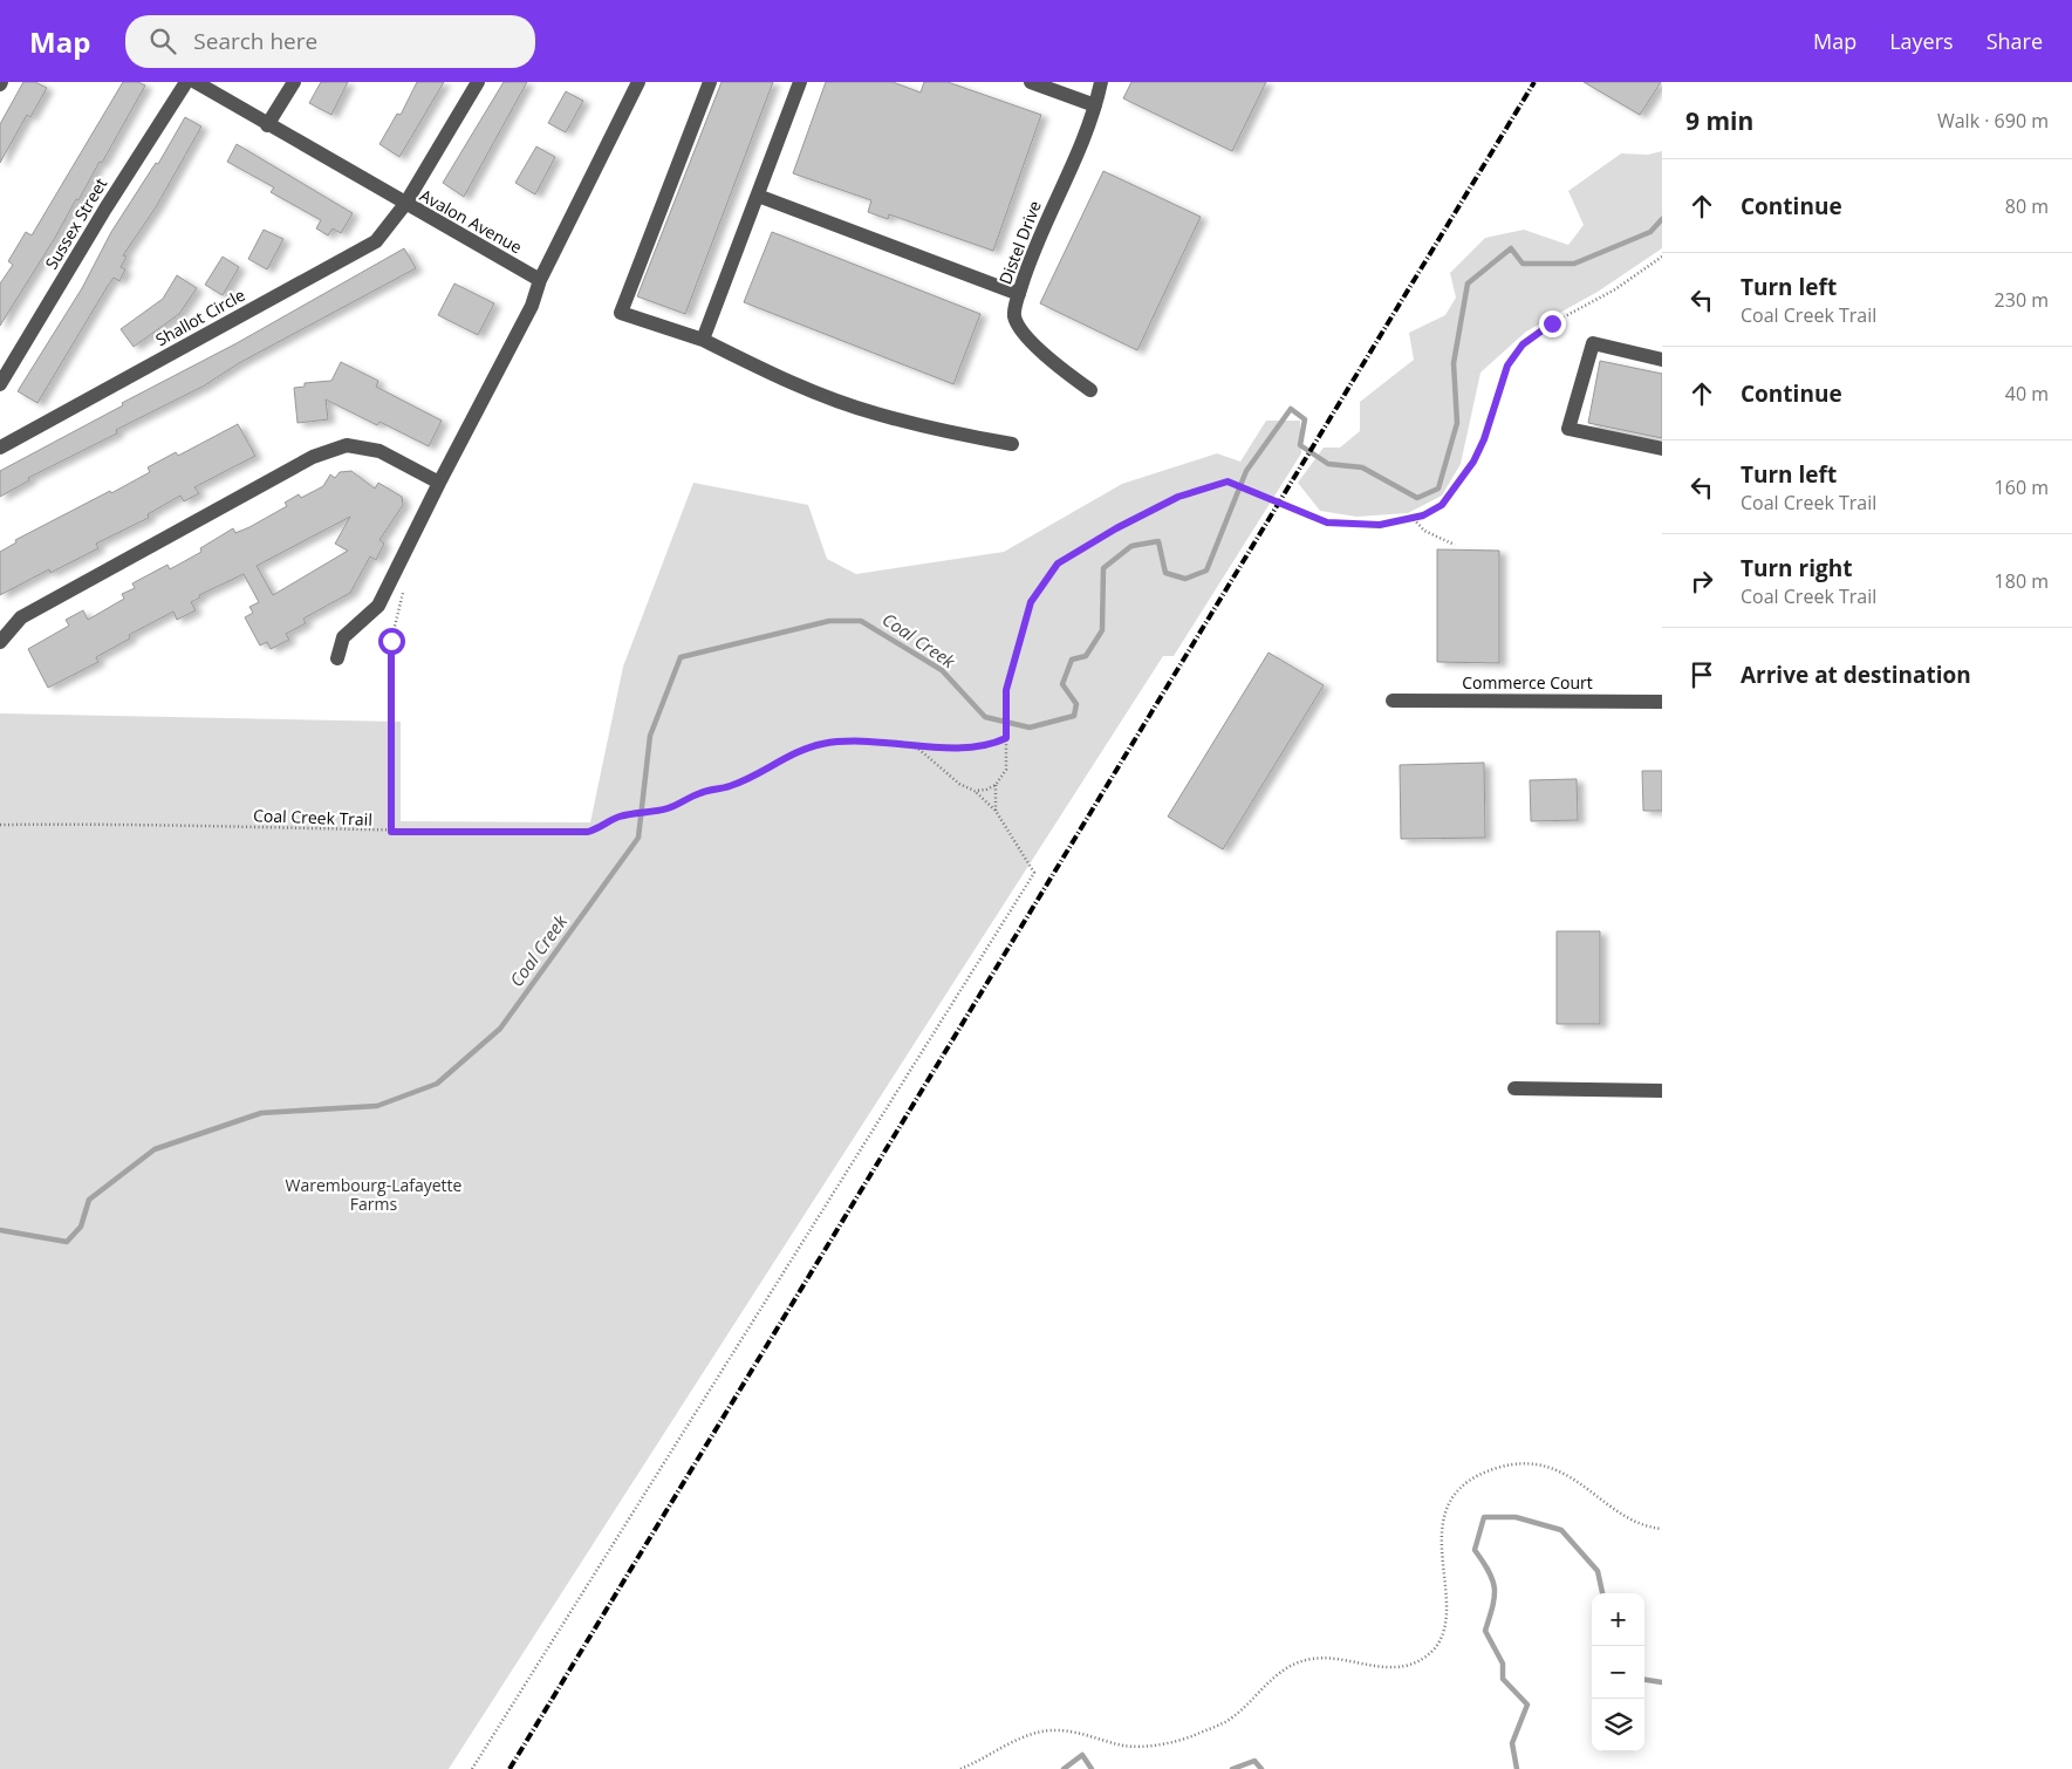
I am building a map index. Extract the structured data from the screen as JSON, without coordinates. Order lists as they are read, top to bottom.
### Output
{
  "streets": {
    "street": [
      "Avalon Avenue",
      "Sussex Street",
      "Distel Drive",
      "Shallot Circle",
      "Commerce Court"
    ],
    "path": ["Coal Creek Trail"]
  },
  "crossings": [
    ["Avalon Avenue", "Shallot Circle"]
  ],
  "water": ["Coal Creek"],
  "parks": ["Warembourg-Lafayette Farms"],
  "page": {
    "header": "Map",
    "search": "Search here",
    "nav": ["Map", "Layers", "Share"],
    "heading": ["9 min", "Walk · 690 m"],
    "list": [
      ["Continue", "80 m"],
      ["Turn left", "Coal Creek Trail", "230 m"],
      ["Continue", "40 m"],
      ["Turn left", "Coal Creek Trail", "160 m"],
      ["Turn right", "Coal Creek Trail", "180 m"],
      "Arrive at destination"
    ],
    "map_buttons": ["+", "−"]
  }
}
